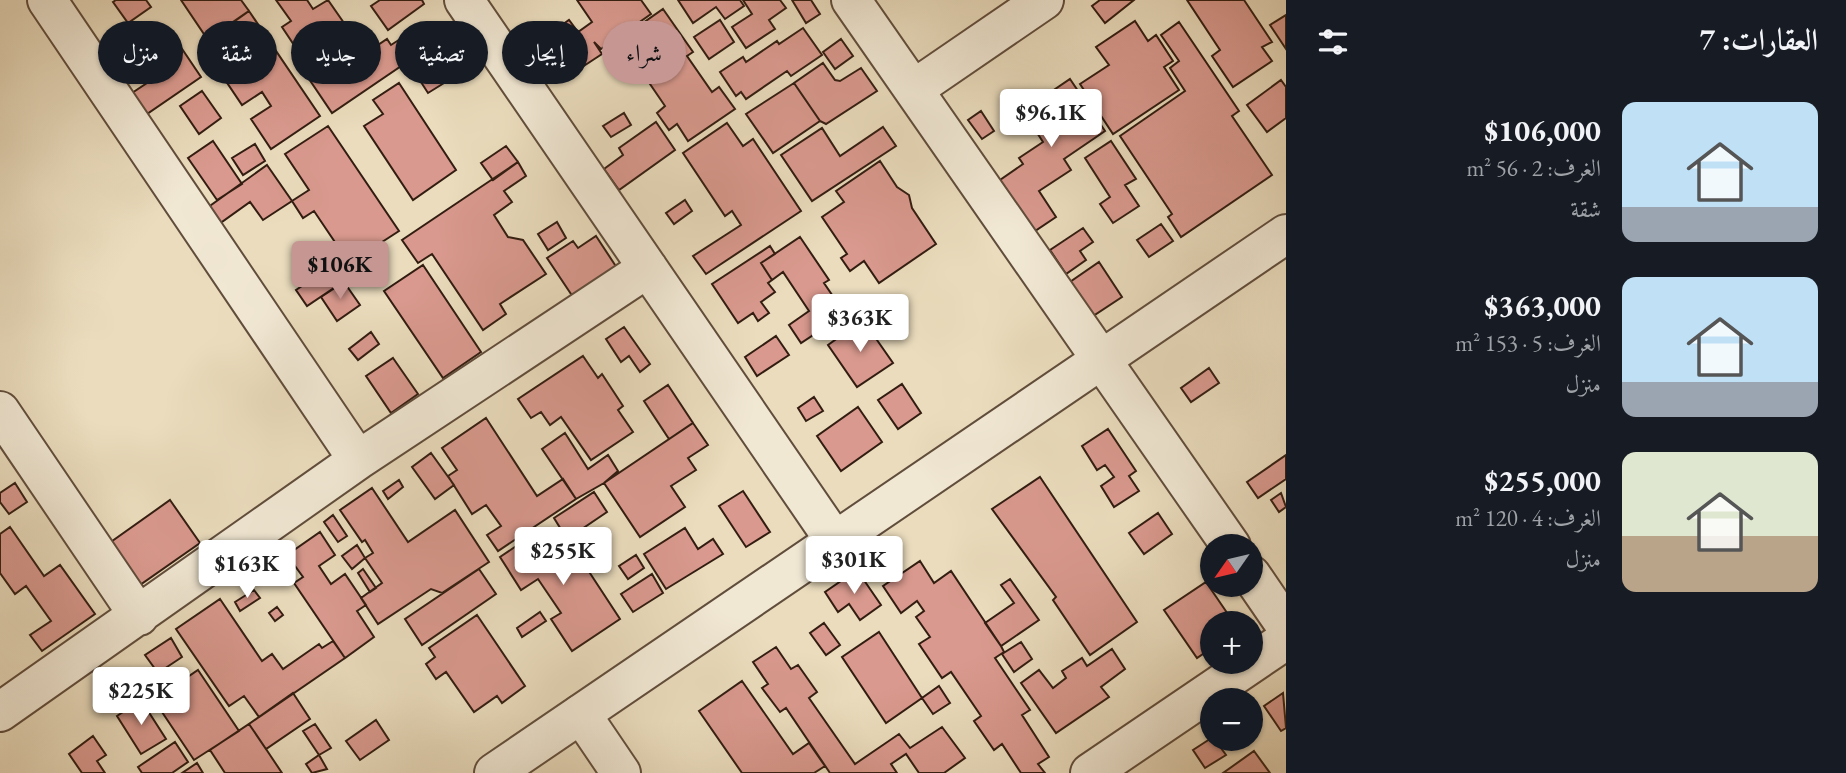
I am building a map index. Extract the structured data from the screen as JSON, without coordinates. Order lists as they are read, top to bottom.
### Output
{
  "north": "bottom left",
  "page": {
    "heading": "العقارات: 7",
    "chip": [
      "شراء",
      "إيجار",
      "تصفية",
      "جديد",
      "شقة",
      "منزل"
    ],
    "list": [
      {
        "name": "$106,000",
        "note": "الغرف: 2 · 56 m² · شقة"
      },
      {
        "name": "$363,000",
        "note": "الغرف: 5 · 153 m² · منزل"
      },
      {
        "name": "$255,000",
        "note": "الغرف: 4 · 120 m² · منزل"
      }
    ],
    "price": [
      "$96.1K",
      "$106K",
      "$363K",
      "$255K",
      "$301K",
      "$163K",
      "$225K"
    ],
    "map_buttons": ["+", "−"]
  }
}
